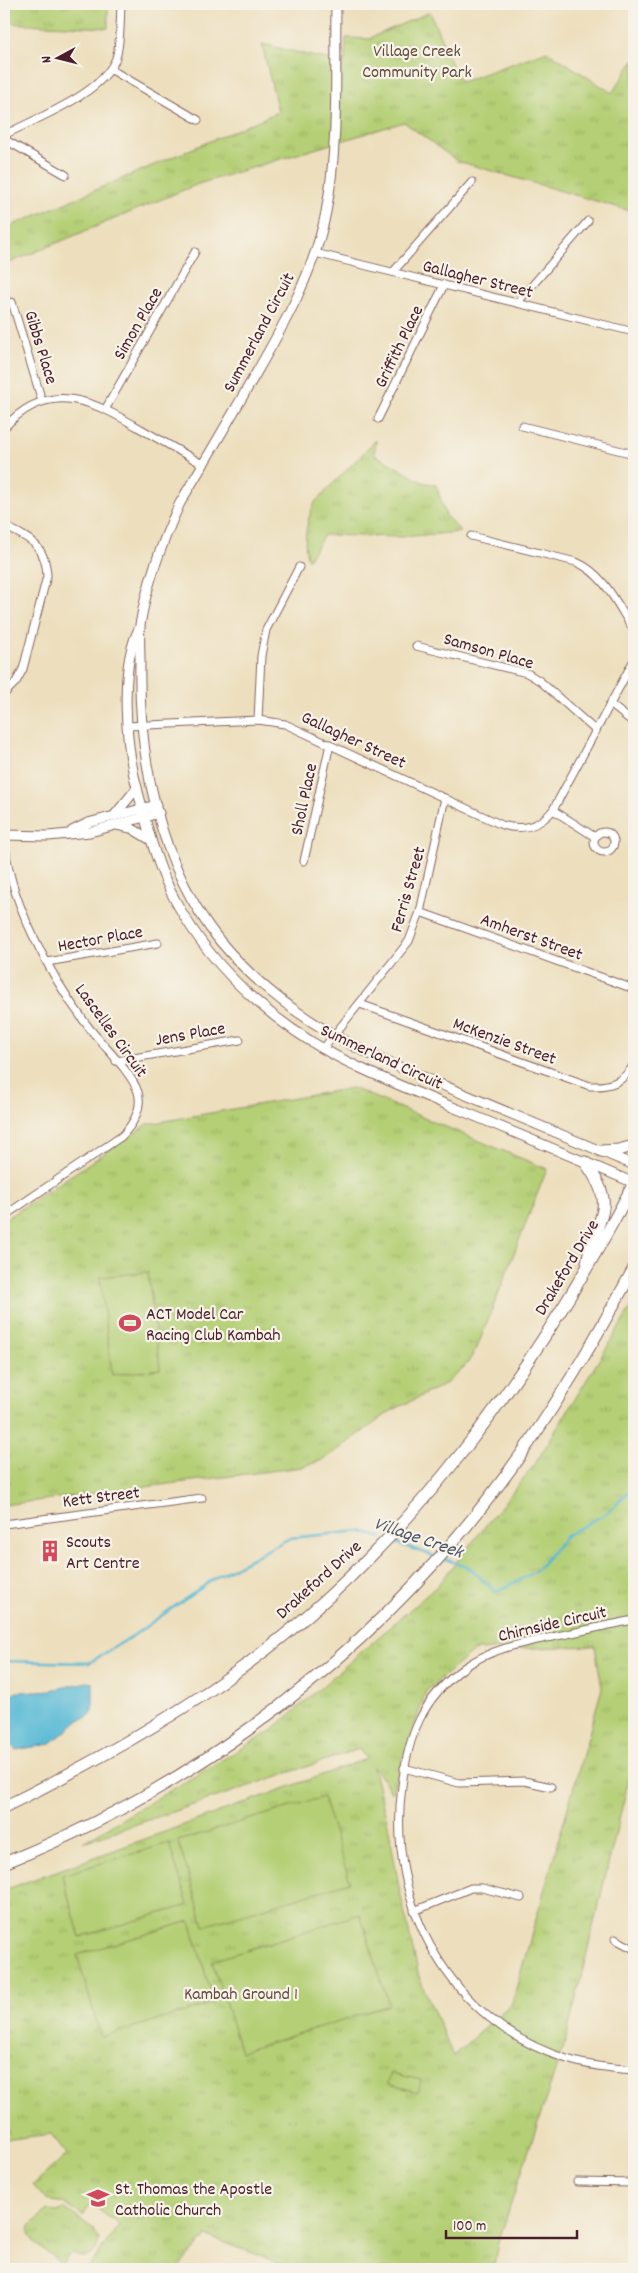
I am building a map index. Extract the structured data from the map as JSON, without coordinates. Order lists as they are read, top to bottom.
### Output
{
  "streets": {
    "highway": ["Drakeford Drive"],
    "street": [
      "Gallagher Street",
      "Simon Place",
      "Summerland Circuit",
      "Griffith Place",
      "Gibbs Place",
      "Samson Place",
      "Sholl Place",
      "Ferris Street",
      "Amherst Street",
      "Hector Place",
      "Lascelles Circuit",
      "Jens Place",
      "McKenzie Street",
      "Kett Street",
      "Chirnside Circuit"
    ]
  },
  "crossings": [
    ["Gallagher Street", "Summerland Circuit"],
    ["Gallagher Street", "Griffith Place"],
    ["Gallagher Street", "Samson Place"],
    ["Gallagher Street", "Sholl Place"],
    ["Gallagher Street", "Ferris Street"],
    ["Summerland Circuit", "Ferris Street"],
    ["Summerland Circuit", "Drakeford Drive"],
    ["Ferris Street", "Amherst Street"],
    ["Ferris Street", "McKenzie Street"],
    ["Hector Place", "Lascelles Circuit"],
    ["Lascelles Circuit", "Jens Place"]
  ],
  "water": ["Village Creek"],
  "parks": ["Village Creek Community Park", "Kambah Ground 1"],
  "places": {
    "sports": ["ACT Model Car Racing Club Kambah"],
    "building": ["Scouts Art Centre"],
    "school or university": ["St. Thomas the Apostle Catholic Church"]
  },
  "scale_bar": "100 m",
  "north": "left"
}
